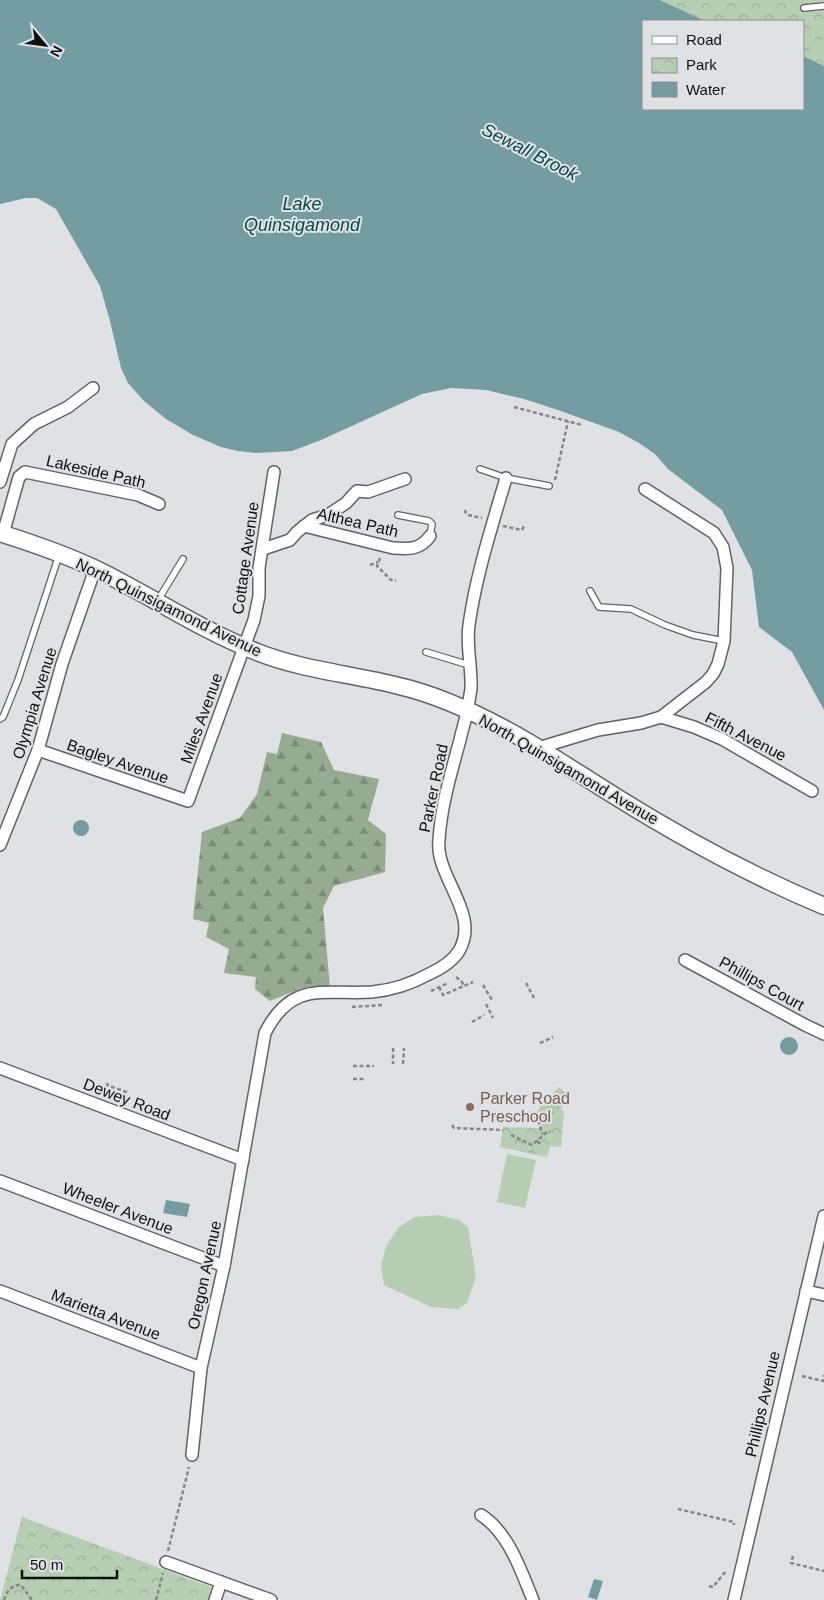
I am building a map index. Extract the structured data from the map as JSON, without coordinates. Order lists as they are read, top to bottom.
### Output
{
  "streets": {
    "main road": ["North Quinsigamond Avenue"],
    "street": [
      "Lakeside Path",
      "Althea Path",
      "Cottage Avenue",
      "Olympia Avenue",
      "Miles Avenue",
      "Fifth Avenue",
      "Bagley Avenue",
      "Parker Road",
      "Phillips Court",
      "Dewey Road",
      "Wheeler Avenue",
      "Oregon Avenue",
      "Marietta Avenue",
      "Phillips Avenue"
    ]
  },
  "crossings": [
    ["Cottage Avenue", "North Quinsigamond Avenue"],
    ["Cottage Avenue", "Miles Avenue"],
    ["North Quinsigamond Avenue", "Olympia Avenue"],
    ["North Quinsigamond Avenue", "Miles Avenue"],
    ["North Quinsigamond Avenue", "Parker Road"],
    ["Olympia Avenue", "Bagley Avenue"],
    ["Miles Avenue", "Bagley Avenue"],
    ["Parker Road", "Oregon Avenue"],
    ["Dewey Road", "Oregon Avenue"],
    ["Wheeler Avenue", "Oregon Avenue"],
    ["Oregon Avenue", "Marietta Avenue"]
  ],
  "water": ["Sewall Brook", "Lake Quinsigamond"],
  "places": ["Parker Road Preschool"],
  "legend": ["Road", "Park", "Water"],
  "scale_bar": "50 m",
  "north": "bottom right"
}
